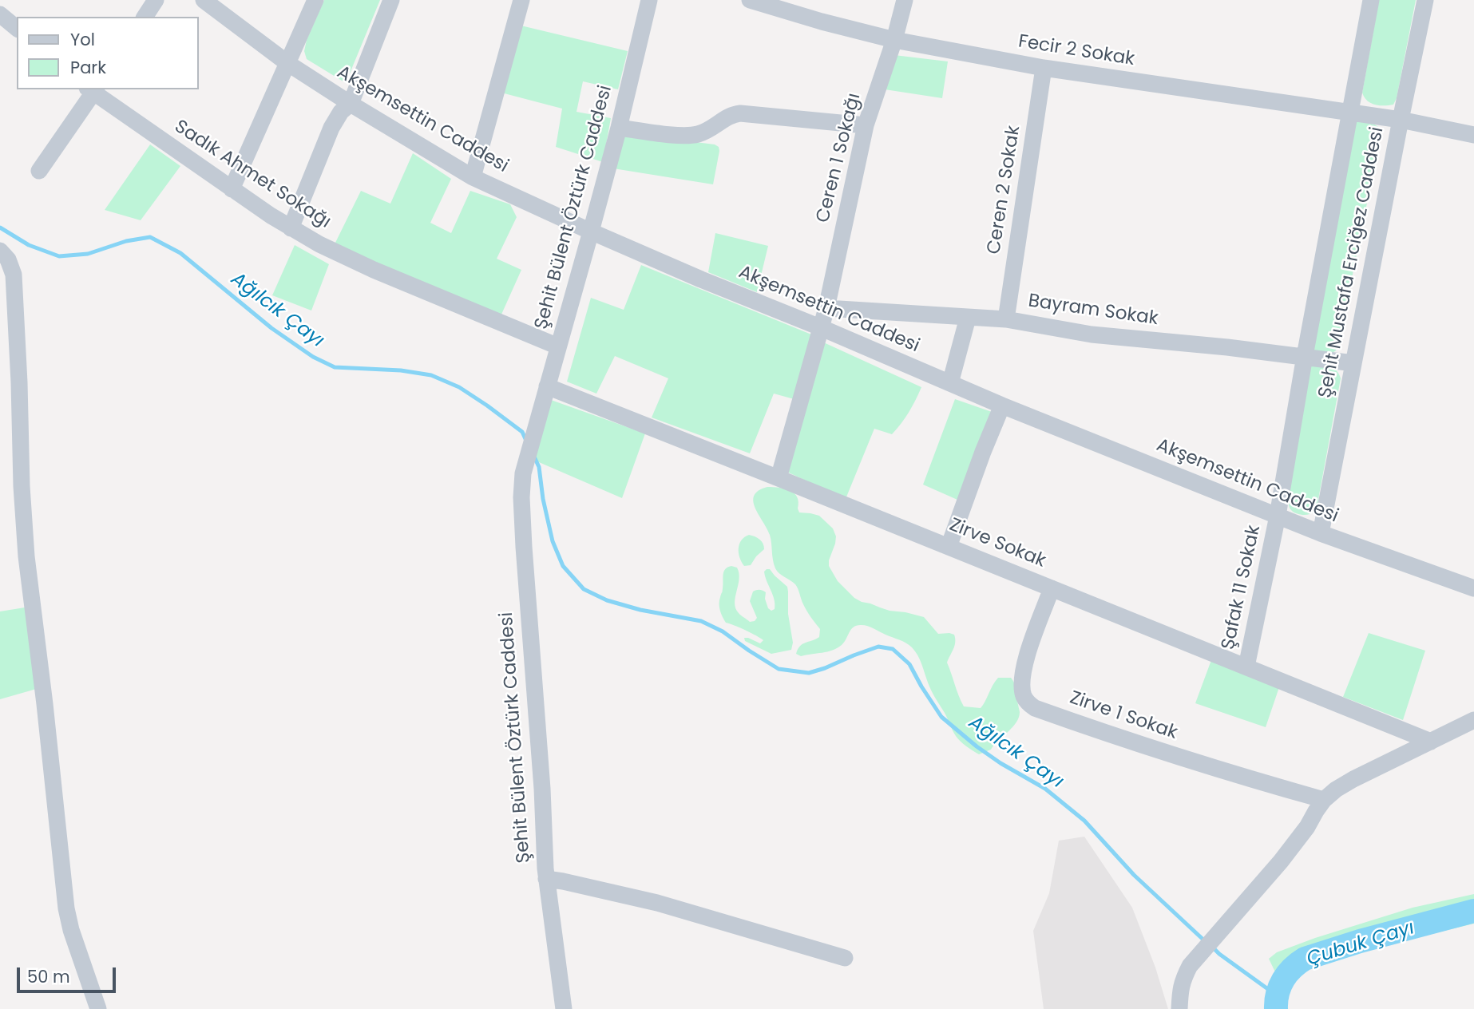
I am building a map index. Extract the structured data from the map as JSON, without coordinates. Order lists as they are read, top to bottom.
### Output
{
  "streets": {
    "street": [
      "Fecir 2 Sokak",
      "Akşemsettin Caddesi",
      "Ceren 1 Sokağı",
      "Sadık Ahmet Sokağı",
      "Ceren 2 Sokak",
      "Şehit Bülent Öztürk Caddesi",
      "Şehit Mustafa Erciğez Caddesi",
      "Bayram Sokak",
      "Zirve Sokak",
      "Şafak 11 Sokak",
      "Zirve 1 Sokak"
    ]
  },
  "crossings": [
    ["Fecir 2 Sokak", "Ceren 1 Sokağı"],
    ["Fecir 2 Sokak", "Ceren 2 Sokak"],
    ["Fecir 2 Sokak", "Şehit Mustafa Erciğez Caddesi"],
    ["Fecir 2 Sokak", "Şafak 11 Sokak"],
    ["Akşemsettin Caddesi", "Ceren 1 Sokağı"],
    ["Akşemsettin Caddesi", "Şehit Bülent Öztürk Caddesi"],
    ["Akşemsettin Caddesi", "Şehit Mustafa Erciğez Caddesi"],
    ["Akşemsettin Caddesi", "Şafak 11 Sokak"],
    ["Ceren 1 Sokağı", "Bayram Sokak"],
    ["Ceren 1 Sokağı", "Zirve Sokak"],
    ["Sadık Ahmet Sokağı", "Şehit Bülent Öztürk Caddesi"],
    ["Ceren 2 Sokak", "Bayram Sokak"],
    ["Şehit Bülent Öztürk Caddesi", "Zirve Sokak"],
    ["Şehit Mustafa Erciğez Caddesi", "Bayram Sokak"],
    ["Bayram Sokak", "Şafak 11 Sokak"],
    ["Zirve Sokak", "Şafak 11 Sokak"],
    ["Zirve Sokak", "Zirve 1 Sokak"]
  ],
  "water": ["Ağılcık Çayı", "Çubuk Çayı"],
  "legend": ["Yol", "Park"],
  "scale_bar": "50 m"
}
